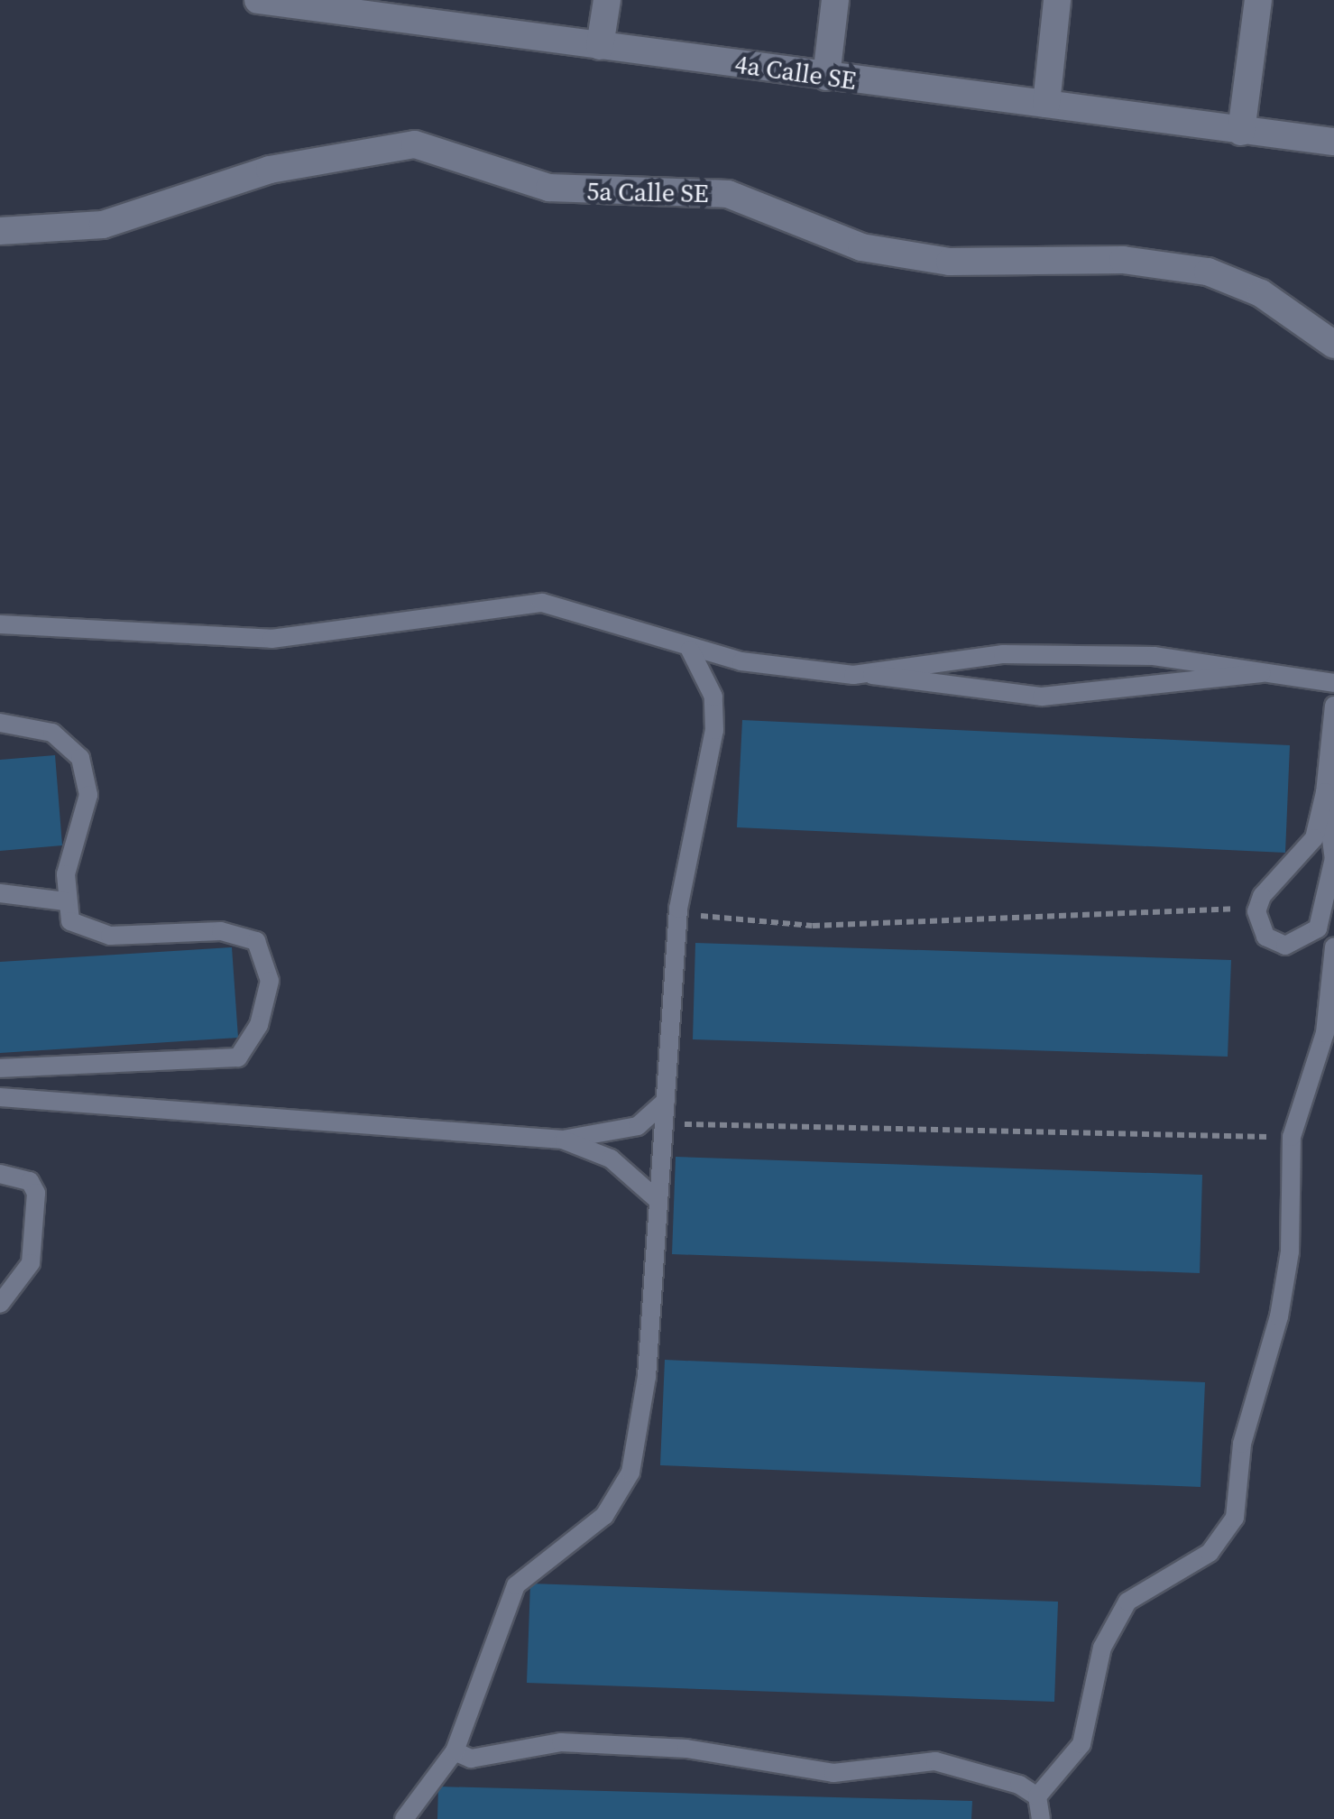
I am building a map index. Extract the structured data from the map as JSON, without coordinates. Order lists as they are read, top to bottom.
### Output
{
  "streets": {
    "street": ["4a Calle SE", "5a Calle SE"]
  }
}
